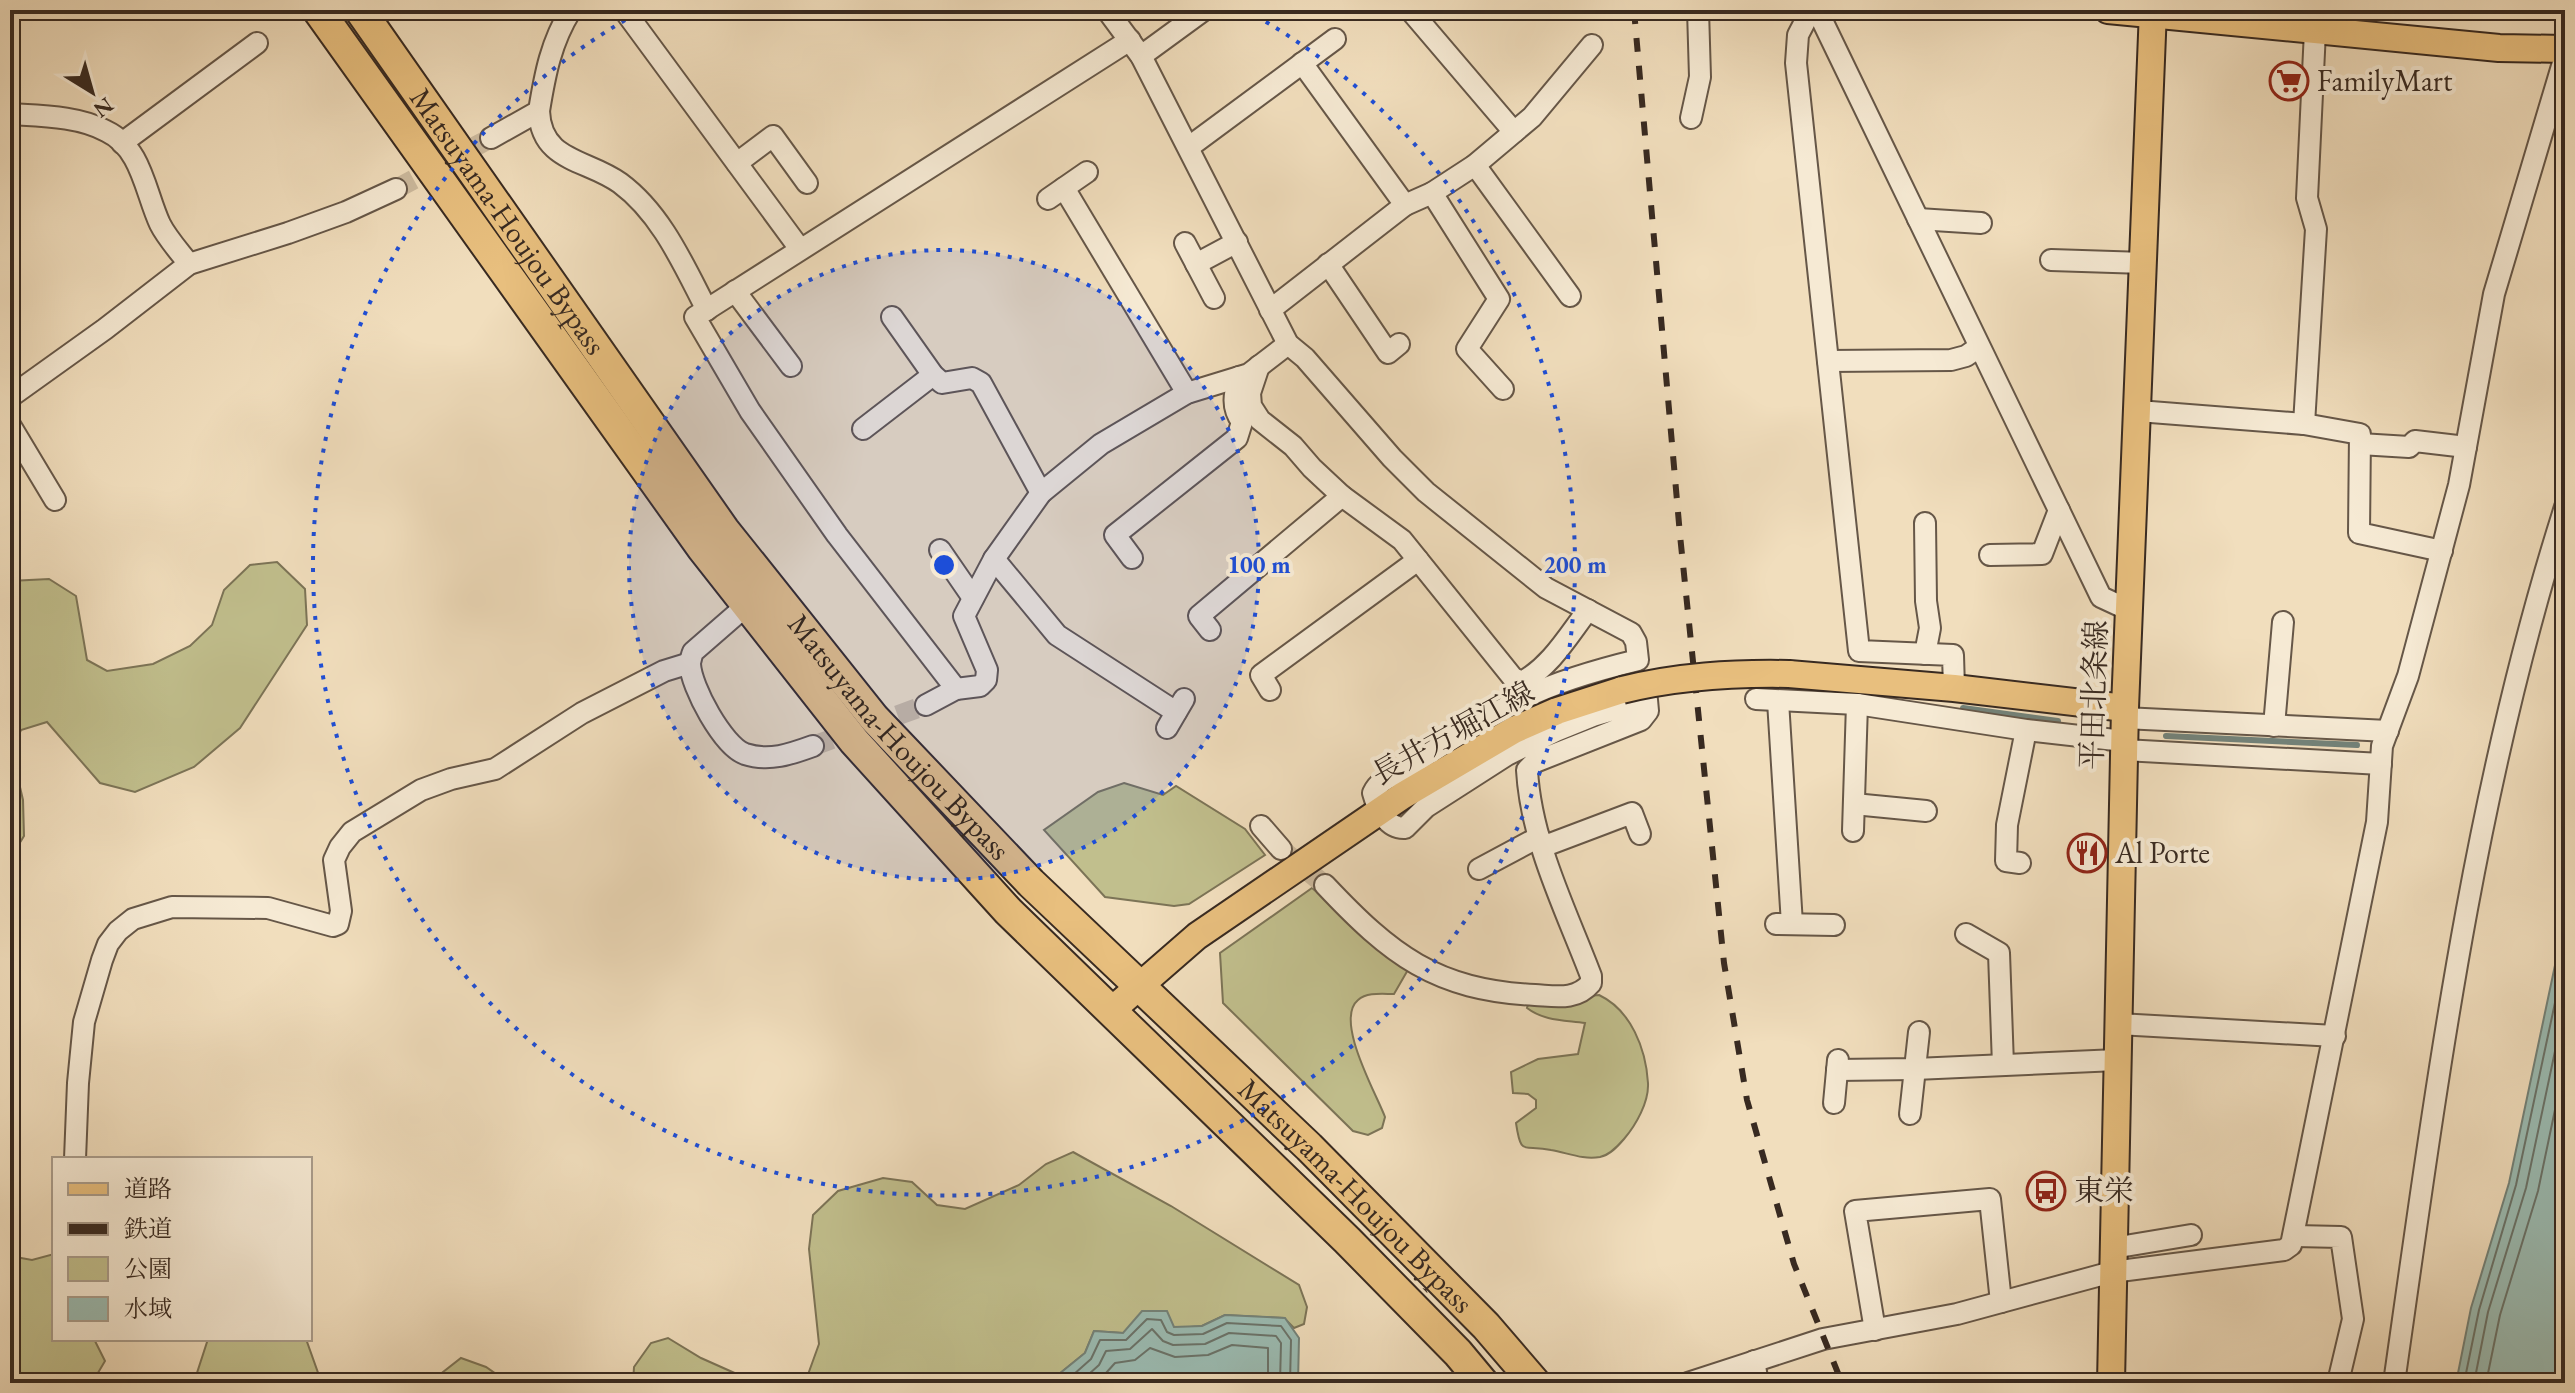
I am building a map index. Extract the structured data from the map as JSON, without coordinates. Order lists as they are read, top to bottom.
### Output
{
  "streets": {
    "highway": ["Matsuyama-Houjou Bypass"],
    "main road": ["平田北条線", "長井方堀江線"]
  },
  "crossings": [
    ["Matsuyama-Houjou Bypass", "長井方堀江線"],
    ["平田北条線", "長井方堀江線"]
  ],
  "places": {
    "supermarket": ["FamilyMart"],
    "restaurant": ["Al Porte"],
    "bus stop": ["東栄"]
  },
  "legend": [
    "道路",
    "鉄道",
    "公園",
    "水域"
  ],
  "north": "bottom right",
  "rings": ["100 m", "200 m"]
}
